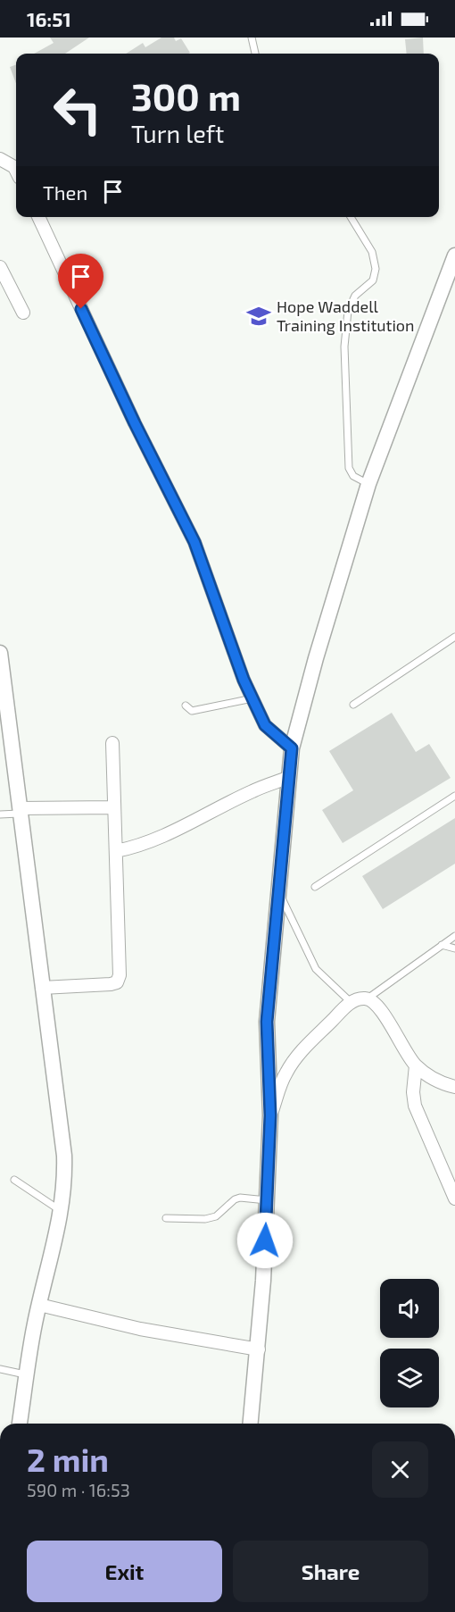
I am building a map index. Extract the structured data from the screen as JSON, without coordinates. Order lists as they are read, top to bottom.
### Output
{
  "places": {
    "school or university": ["Hope Waddell Training Institution"]
  },
  "page": {
    "status": "16:51",
    "turn": ["300 m", "Turn left"],
    "then": "Then",
    "heading": ["2 min", "590 m · 16:53"],
    "buttons": ["Exit", "Share"]
  }
}
